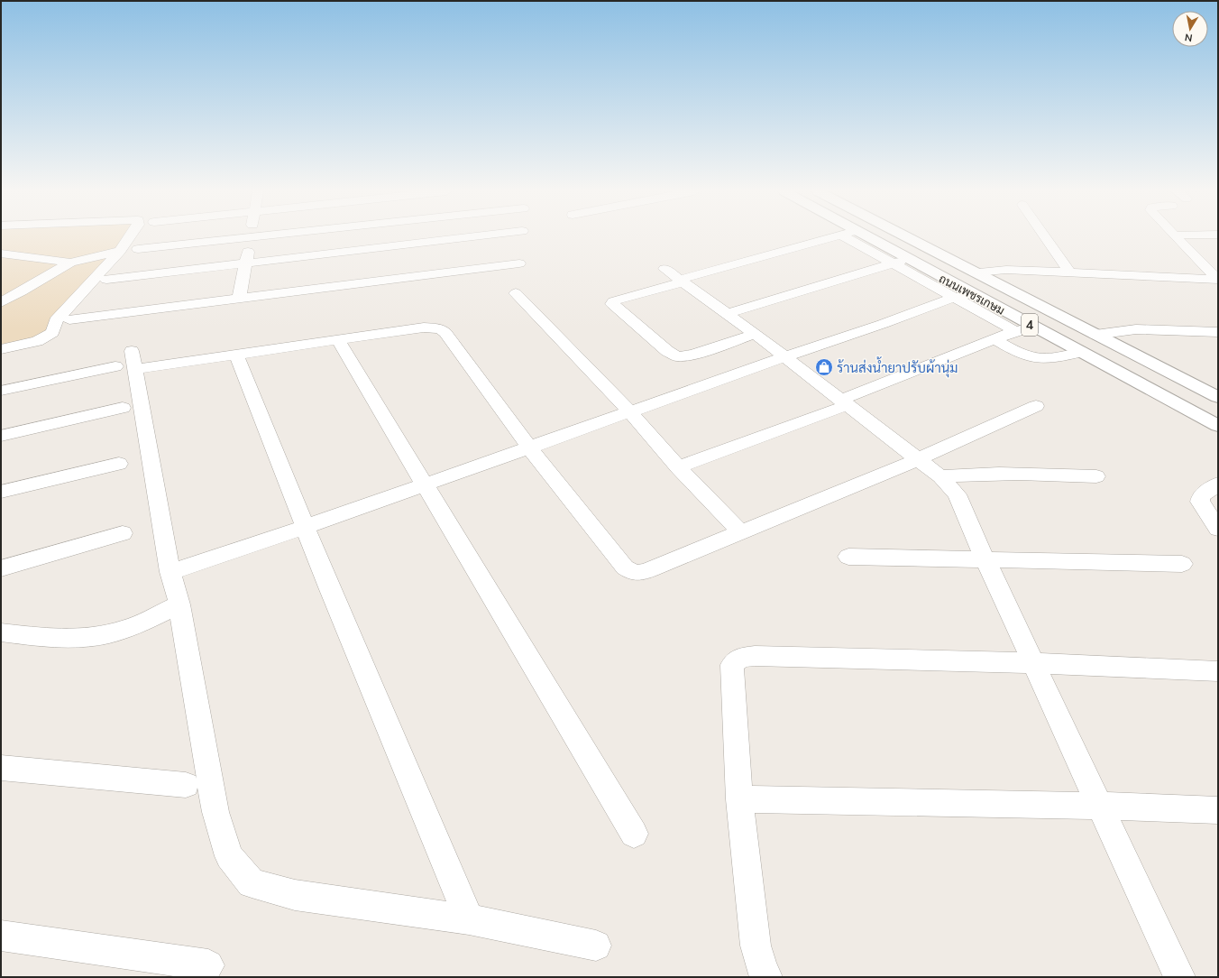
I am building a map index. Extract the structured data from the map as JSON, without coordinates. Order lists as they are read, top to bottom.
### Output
{
  "streets": {
    "main road": ["ถนนเพชรเกษม", "4"]
  },
  "places": {
    "shop": ["ร้านส่งน้ำยาปรับผ้านุ่ม"]
  },
  "north": "bottom"
}
